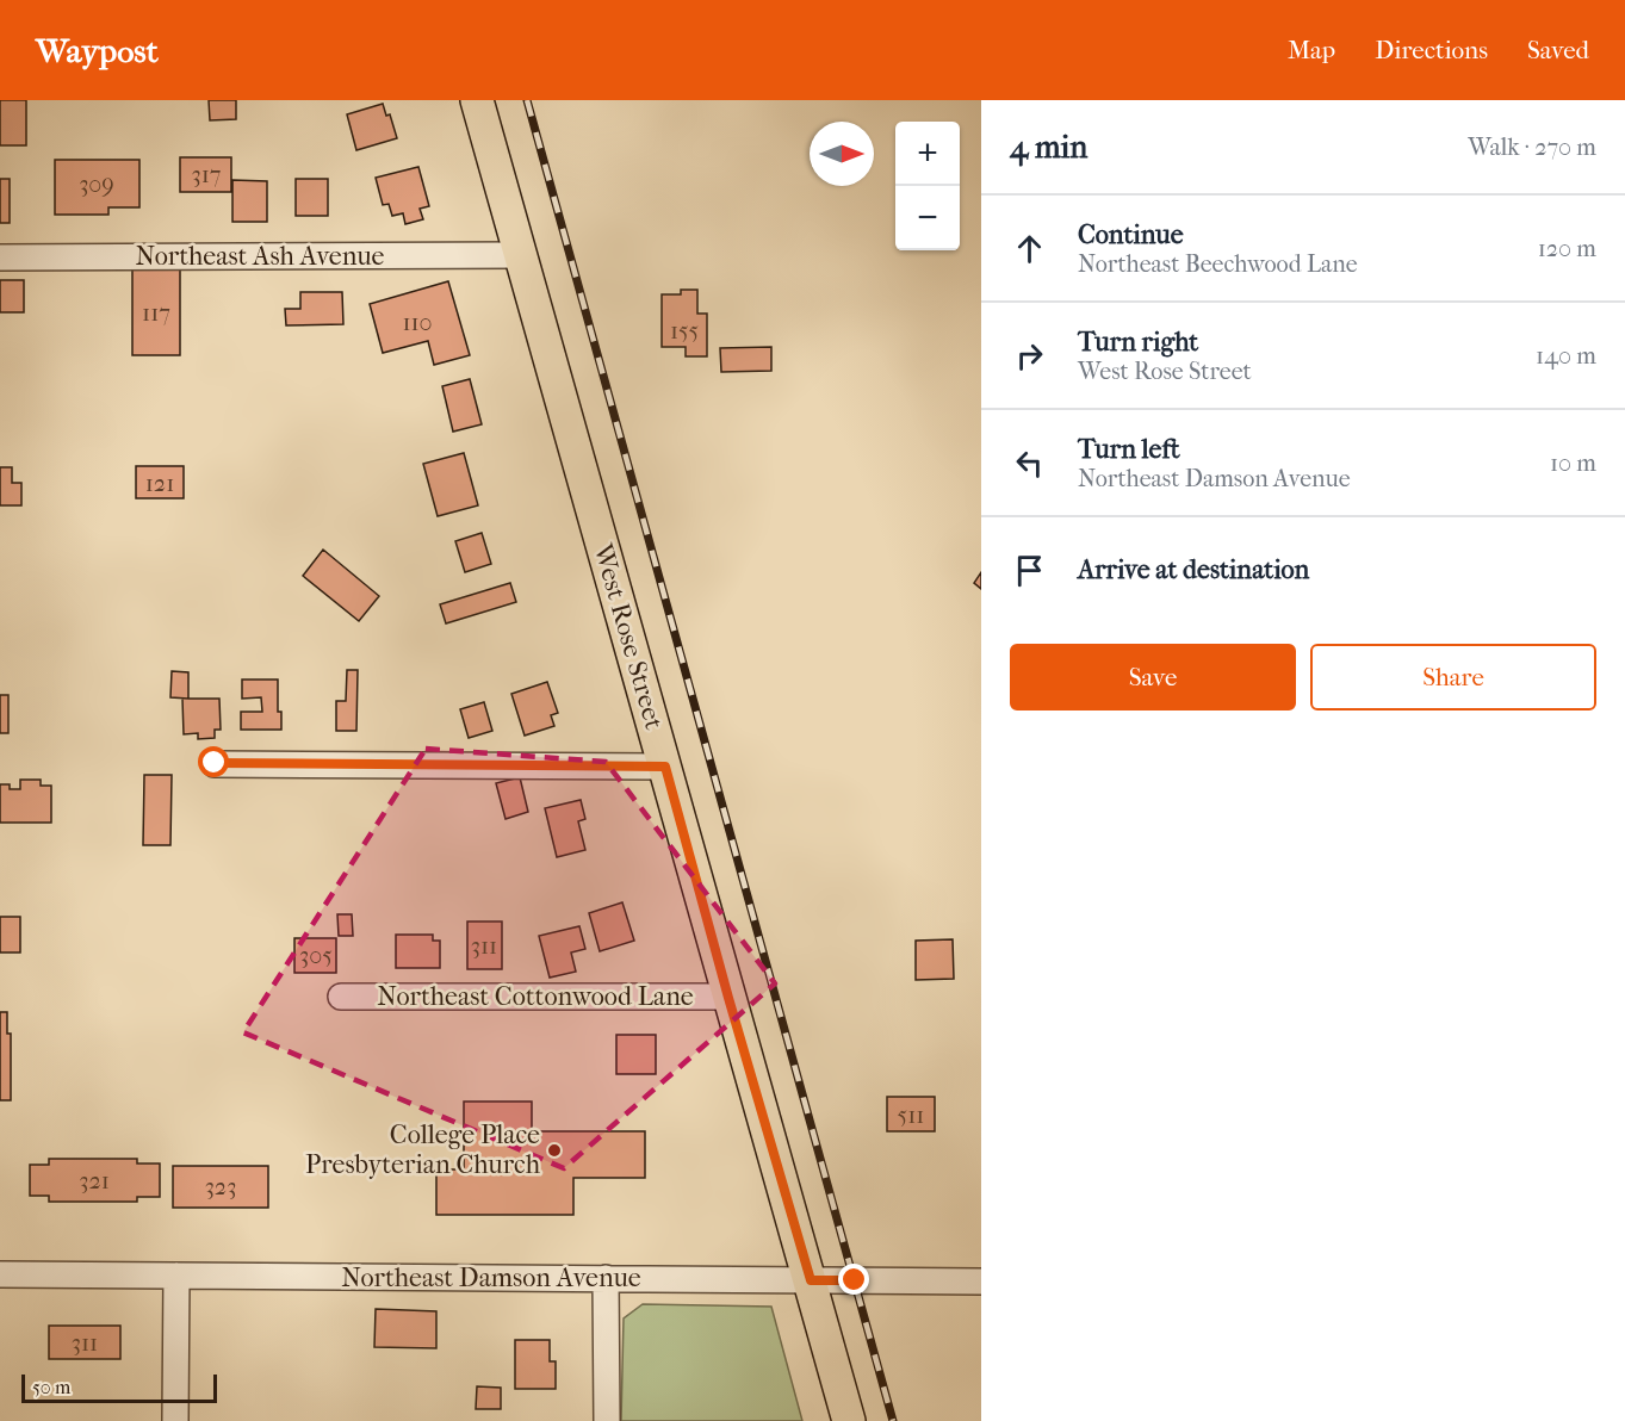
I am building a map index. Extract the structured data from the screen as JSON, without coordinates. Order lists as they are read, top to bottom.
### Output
{
  "streets": {
    "main road": ["West Rose Street"],
    "street": ["Northeast Ash Avenue", "Northeast Cottonwood Lane", "Northeast Damson Avenue"]
  },
  "crossings": [
    ["Northeast Ash Avenue", "West Rose Street"],
    ["West Rose Street", "Northeast Cottonwood Lane"],
    ["West Rose Street", "Northeast Damson Avenue"]
  ],
  "places": ["College Place Presbyterian Church"],
  "house_numbers": [
    "317",
    "309",
    "117",
    "110",
    "155",
    "121",
    "311",
    "305",
    "511",
    "321",
    "323",
    "311"
  ],
  "scale_bar": "50 m",
  "north": "right",
  "page": {
    "header": "Waypost",
    "nav": ["Map", "Directions", "Saved"],
    "heading": ["4 min", "Walk · 270 m"],
    "map_buttons": ["+", "−"],
    "list": [
      ["Continue", "Northeast Beechwood Lane", "120 m"],
      ["Turn right", "West Rose Street", "140 m"],
      ["Turn left", "Northeast Damson Avenue", "10 m"],
      "Arrive at destination"
    ],
    "buttons": ["Save", "Share"],
    "scale": "50 m"
  }
}
